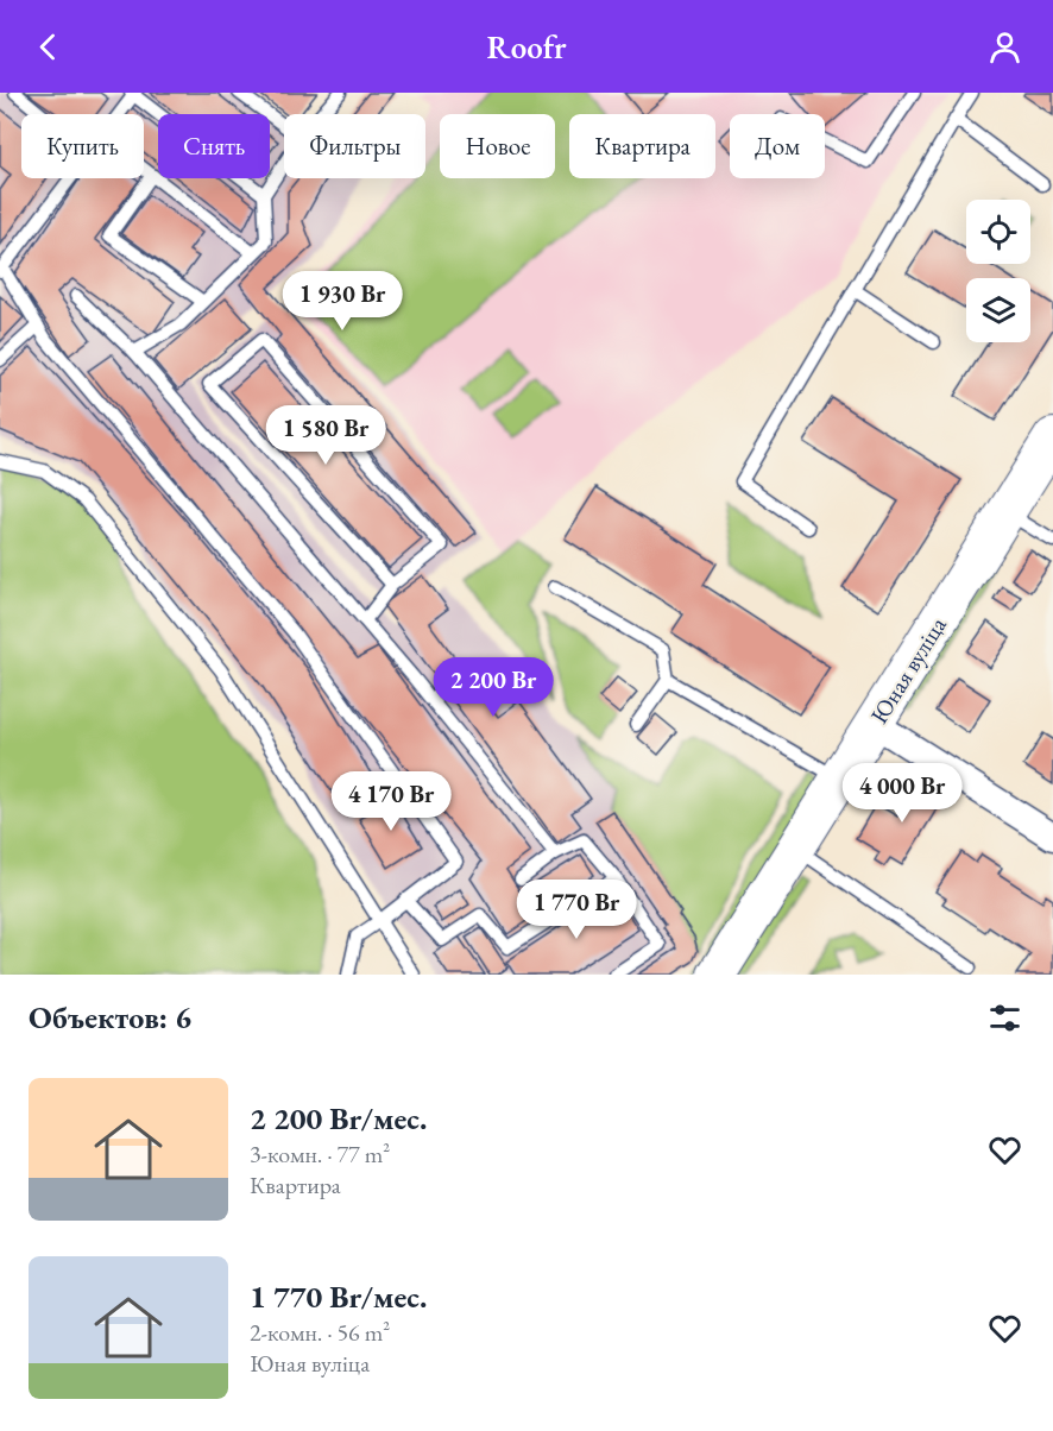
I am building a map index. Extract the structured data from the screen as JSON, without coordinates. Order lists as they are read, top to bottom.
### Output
{
  "streets": {
    "street": ["Юная вуліца"]
  },
  "page": {
    "header": "Roofr",
    "chip": [
      "Купить",
      "Снять",
      "Фильтры",
      "Новое",
      "Квартира",
      "Дом"
    ],
    "price": [
      "1 930 Br",
      "1 580 Br",
      "2 200 Br",
      "4 000 Br",
      "4 170 Br",
      "1 770 Br"
    ],
    "heading": "Объектов: 6",
    "list": [
      {
        "name": "2 200 Br/мес.",
        "note": "3-комн. · 77 m² · Квартира"
      },
      {
        "name": "1 770 Br/мес.",
        "note": "2-комн. · 56 m² · Юная вуліца"
      }
    ]
  }
}
